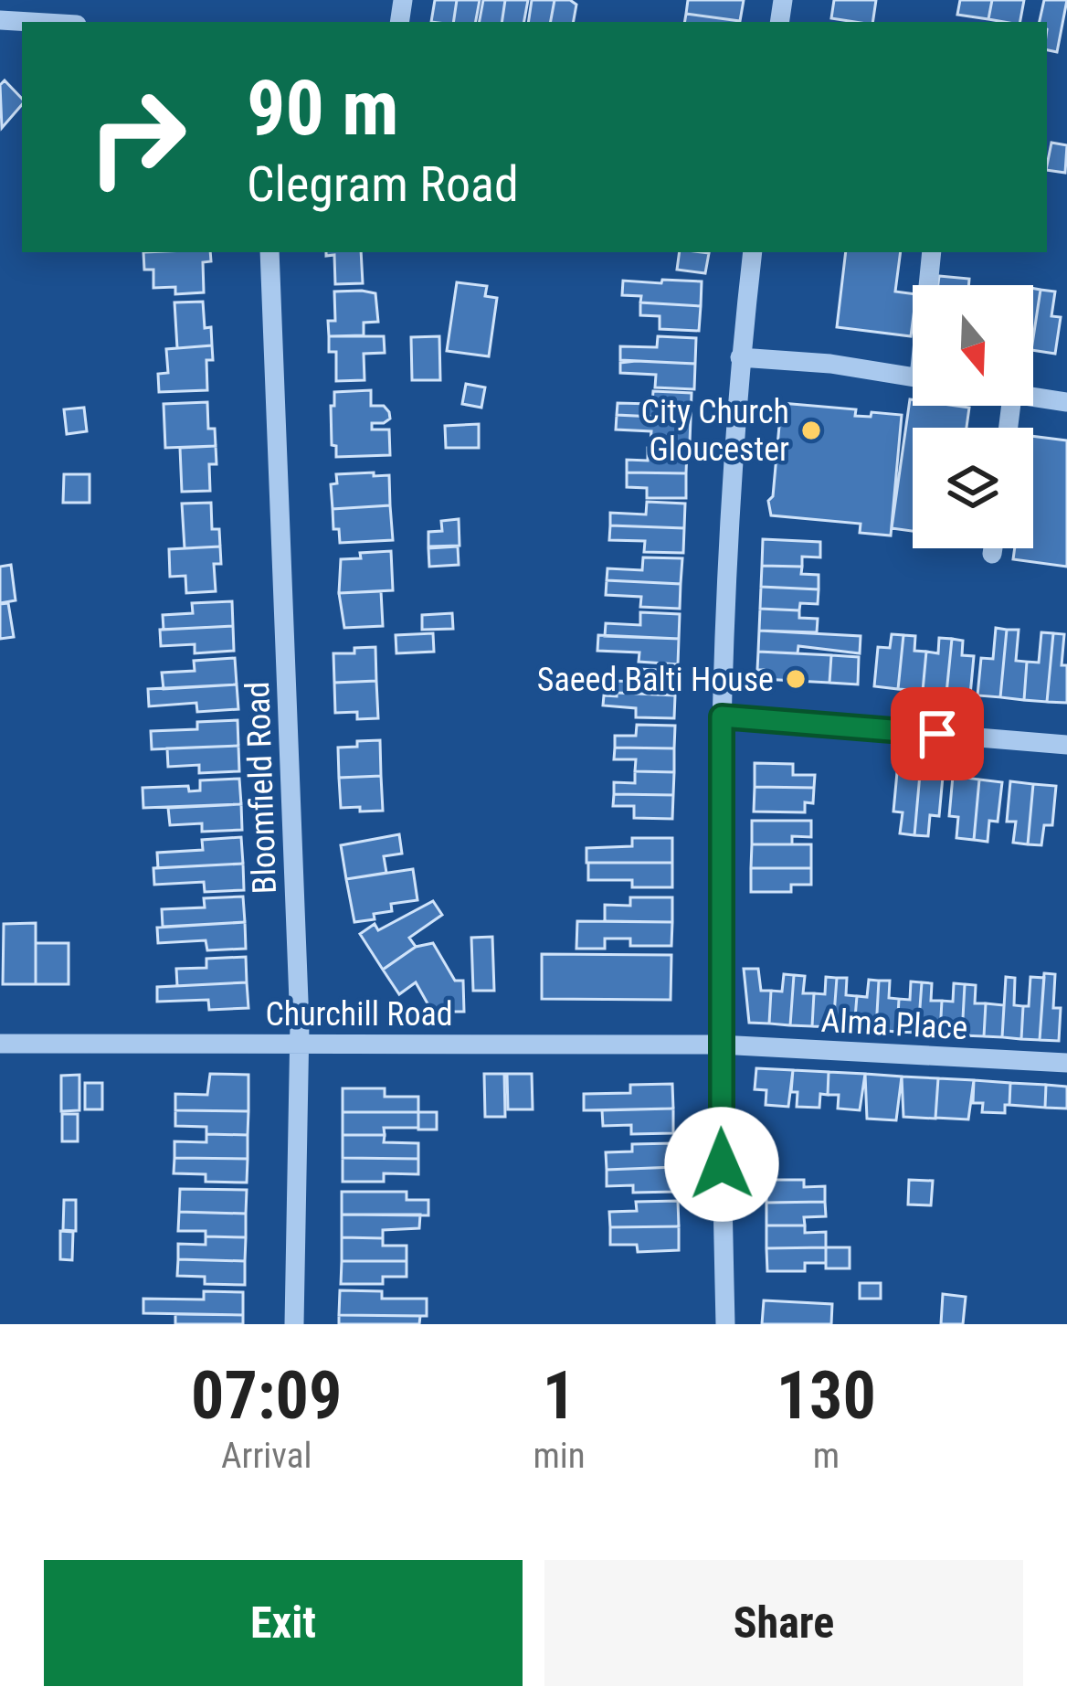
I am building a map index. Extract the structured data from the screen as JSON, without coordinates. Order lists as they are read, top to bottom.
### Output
{
  "streets": {
    "street": ["Bloomfield Road", "Churchill Road", "Alma Place"]
  },
  "crossings": [
    ["Bloomfield Road", "Churchill Road"],
    ["Churchill Road", "Alma Place"]
  ],
  "places": ["City Church Gloucester", "Saeed Balti House"],
  "north": "bottom",
  "page": {
    "turn": ["90 m", "Clegram Road"],
    "eta": [
      "07:09",
      "Arrival",
      "1",
      "min",
      "130",
      "m"
    ],
    "buttons": ["Exit", "Share"]
  }
}
